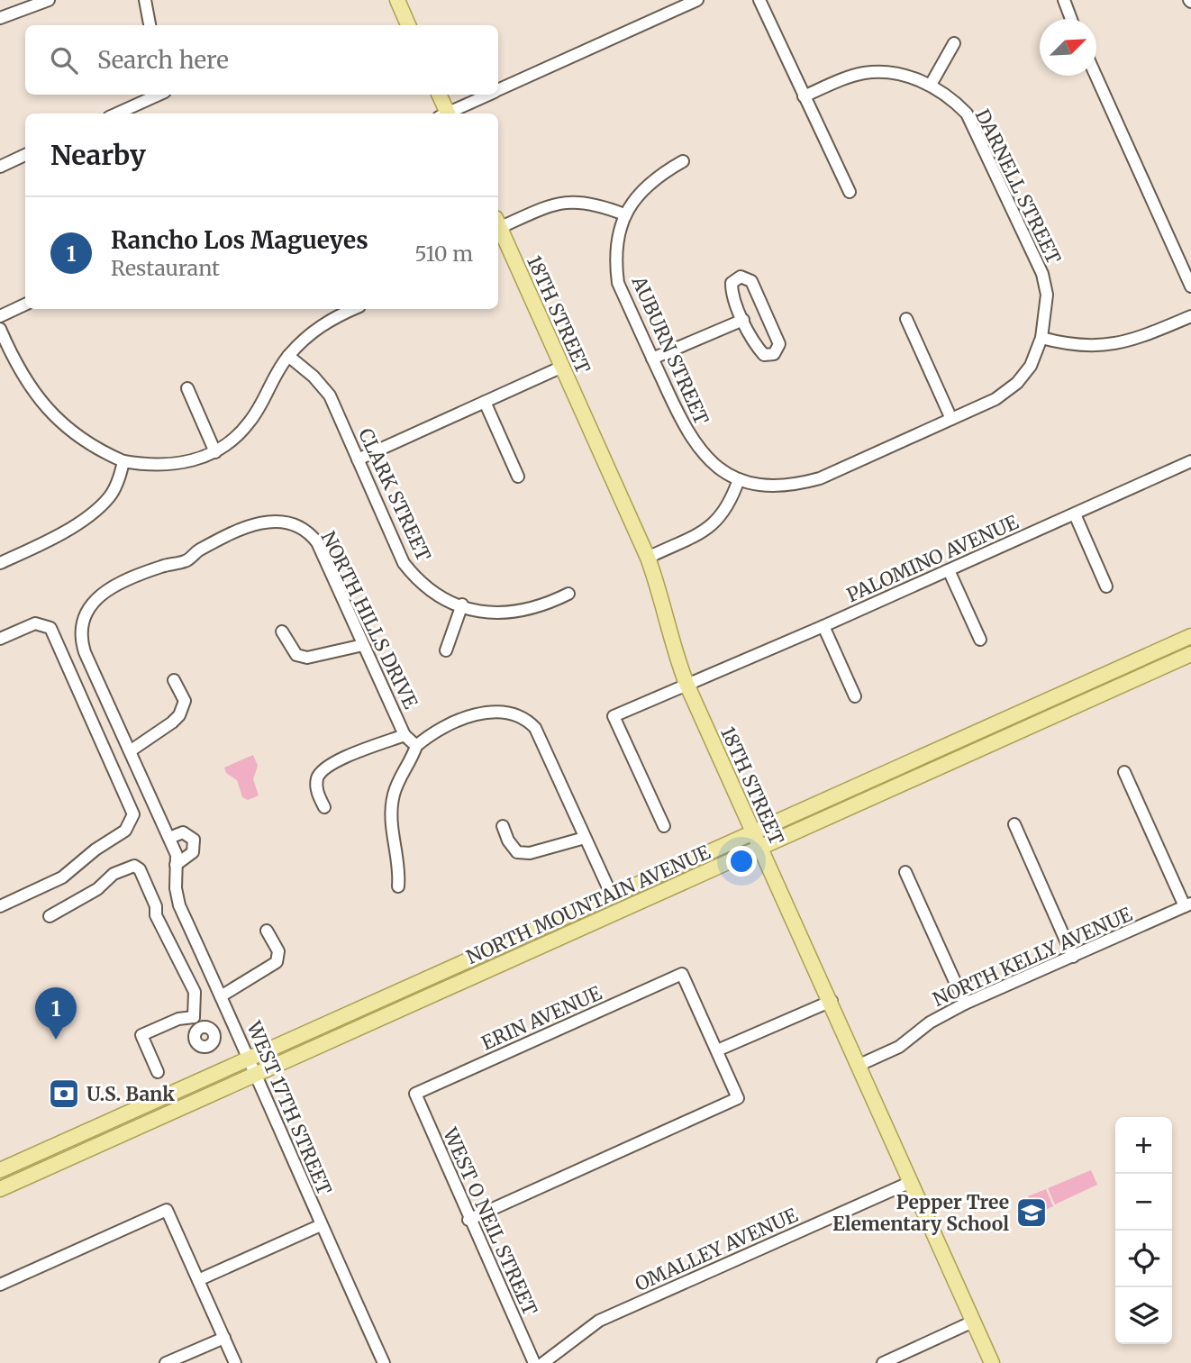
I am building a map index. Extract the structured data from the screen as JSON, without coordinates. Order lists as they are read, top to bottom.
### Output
{
  "streets": {
    "main road": ["18TH STREET", "NORTH MOUNTAIN AVENUE"],
    "street": [
      "DARNELL STREET",
      "AUBURN STREET",
      "CLARK STREET",
      "PALOMINO AVENUE",
      "NORTH HILLS DRIVE",
      "NORTH KELLY AVENUE",
      "ERIN AVENUE",
      "WEST 17TH STREET",
      "WEST O NEIL STREET",
      "OMALLEY AVENUE"
    ]
  },
  "crossings": [
    ["DARNELL STREET", "AUBURN STREET"],
    ["18TH STREET", "PALOMINO AVENUE"],
    ["18TH STREET", "NORTH MOUNTAIN AVENUE"],
    ["18TH STREET", "NORTH KELLY AVENUE"],
    ["18TH STREET", "OMALLEY AVENUE"],
    ["NORTH HILLS DRIVE", "WEST 17TH STREET"],
    ["NORTH MOUNTAIN AVENUE", "WEST 17TH STREET"],
    ["ERIN AVENUE", "WEST O NEIL STREET"]
  ],
  "places": {
    "bank": ["U.S. Bank"],
    "school or university": ["Pepper Tree Elementary School"]
  },
  "north": "top right",
  "page": {
    "search": "Search here",
    "heading": "Nearby",
    "list": [
      {
        "mark": "1",
        "name": "Rancho Los Magueyes",
        "note": "Restaurant",
        "value": "510 m"
      }
    ],
    "pins": "1",
    "map_buttons": ["+", "−"]
  }
}
